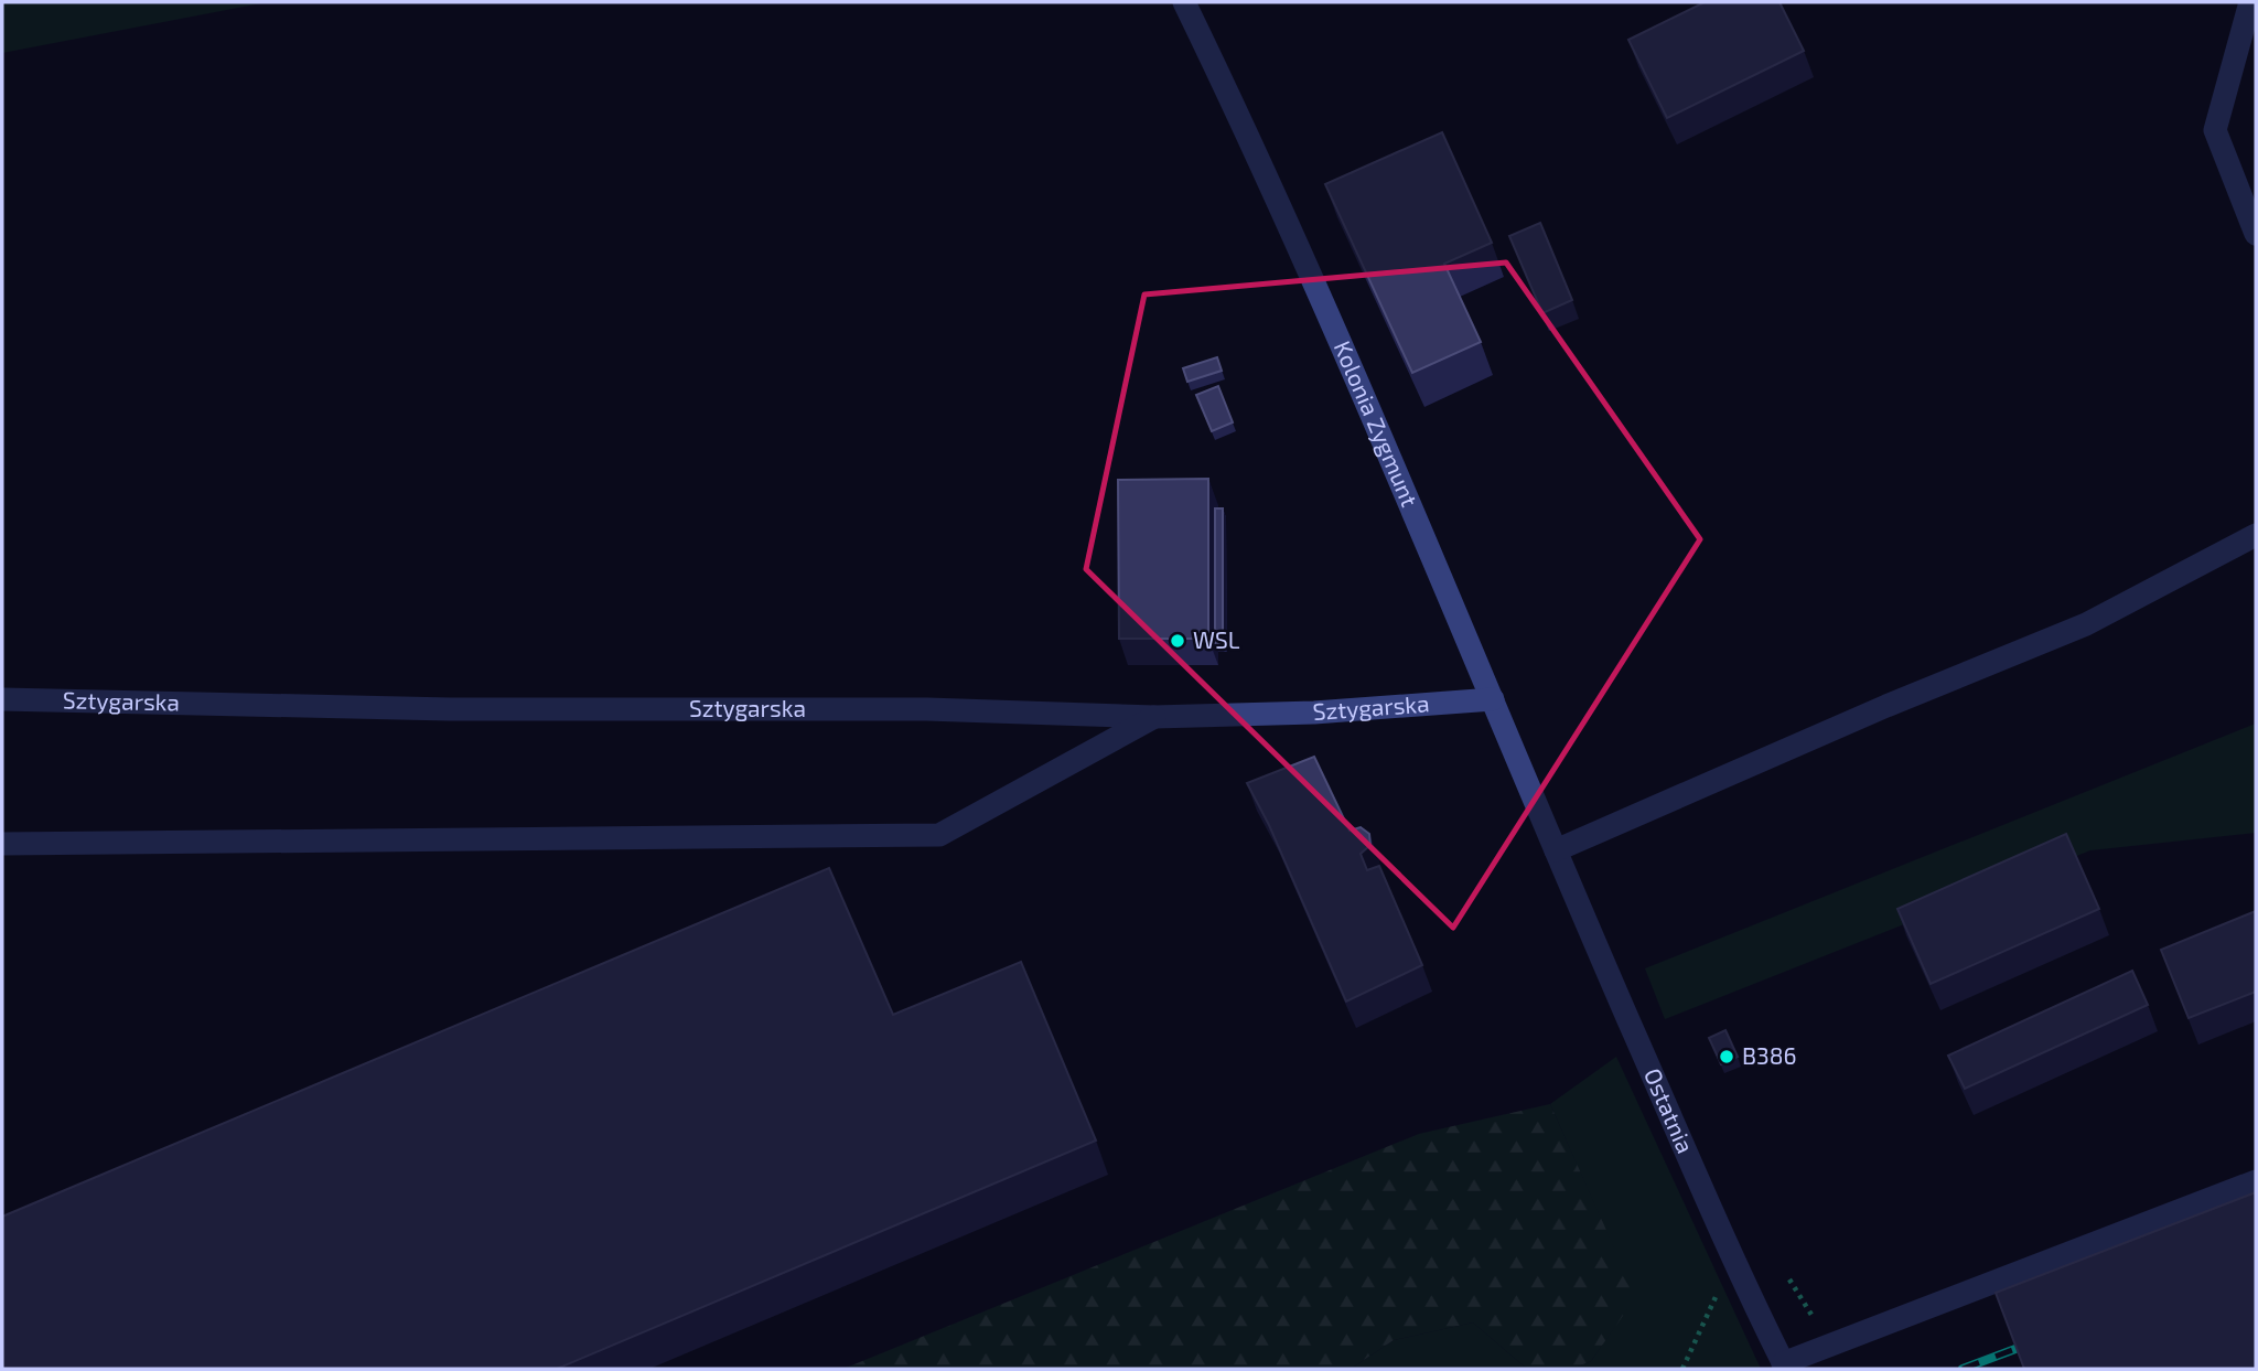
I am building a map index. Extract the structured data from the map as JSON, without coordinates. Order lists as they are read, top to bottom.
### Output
{
  "streets": {
    "street": ["Kolonia Zygmunt", "Sztygarska", "Ostatnia"]
  },
  "crossings": [
    ["Kolonia Zygmunt", "Sztygarska"],
    ["Kolonia Zygmunt", "Ostatnia"]
  ],
  "places": ["WSL", "B386"]
}
